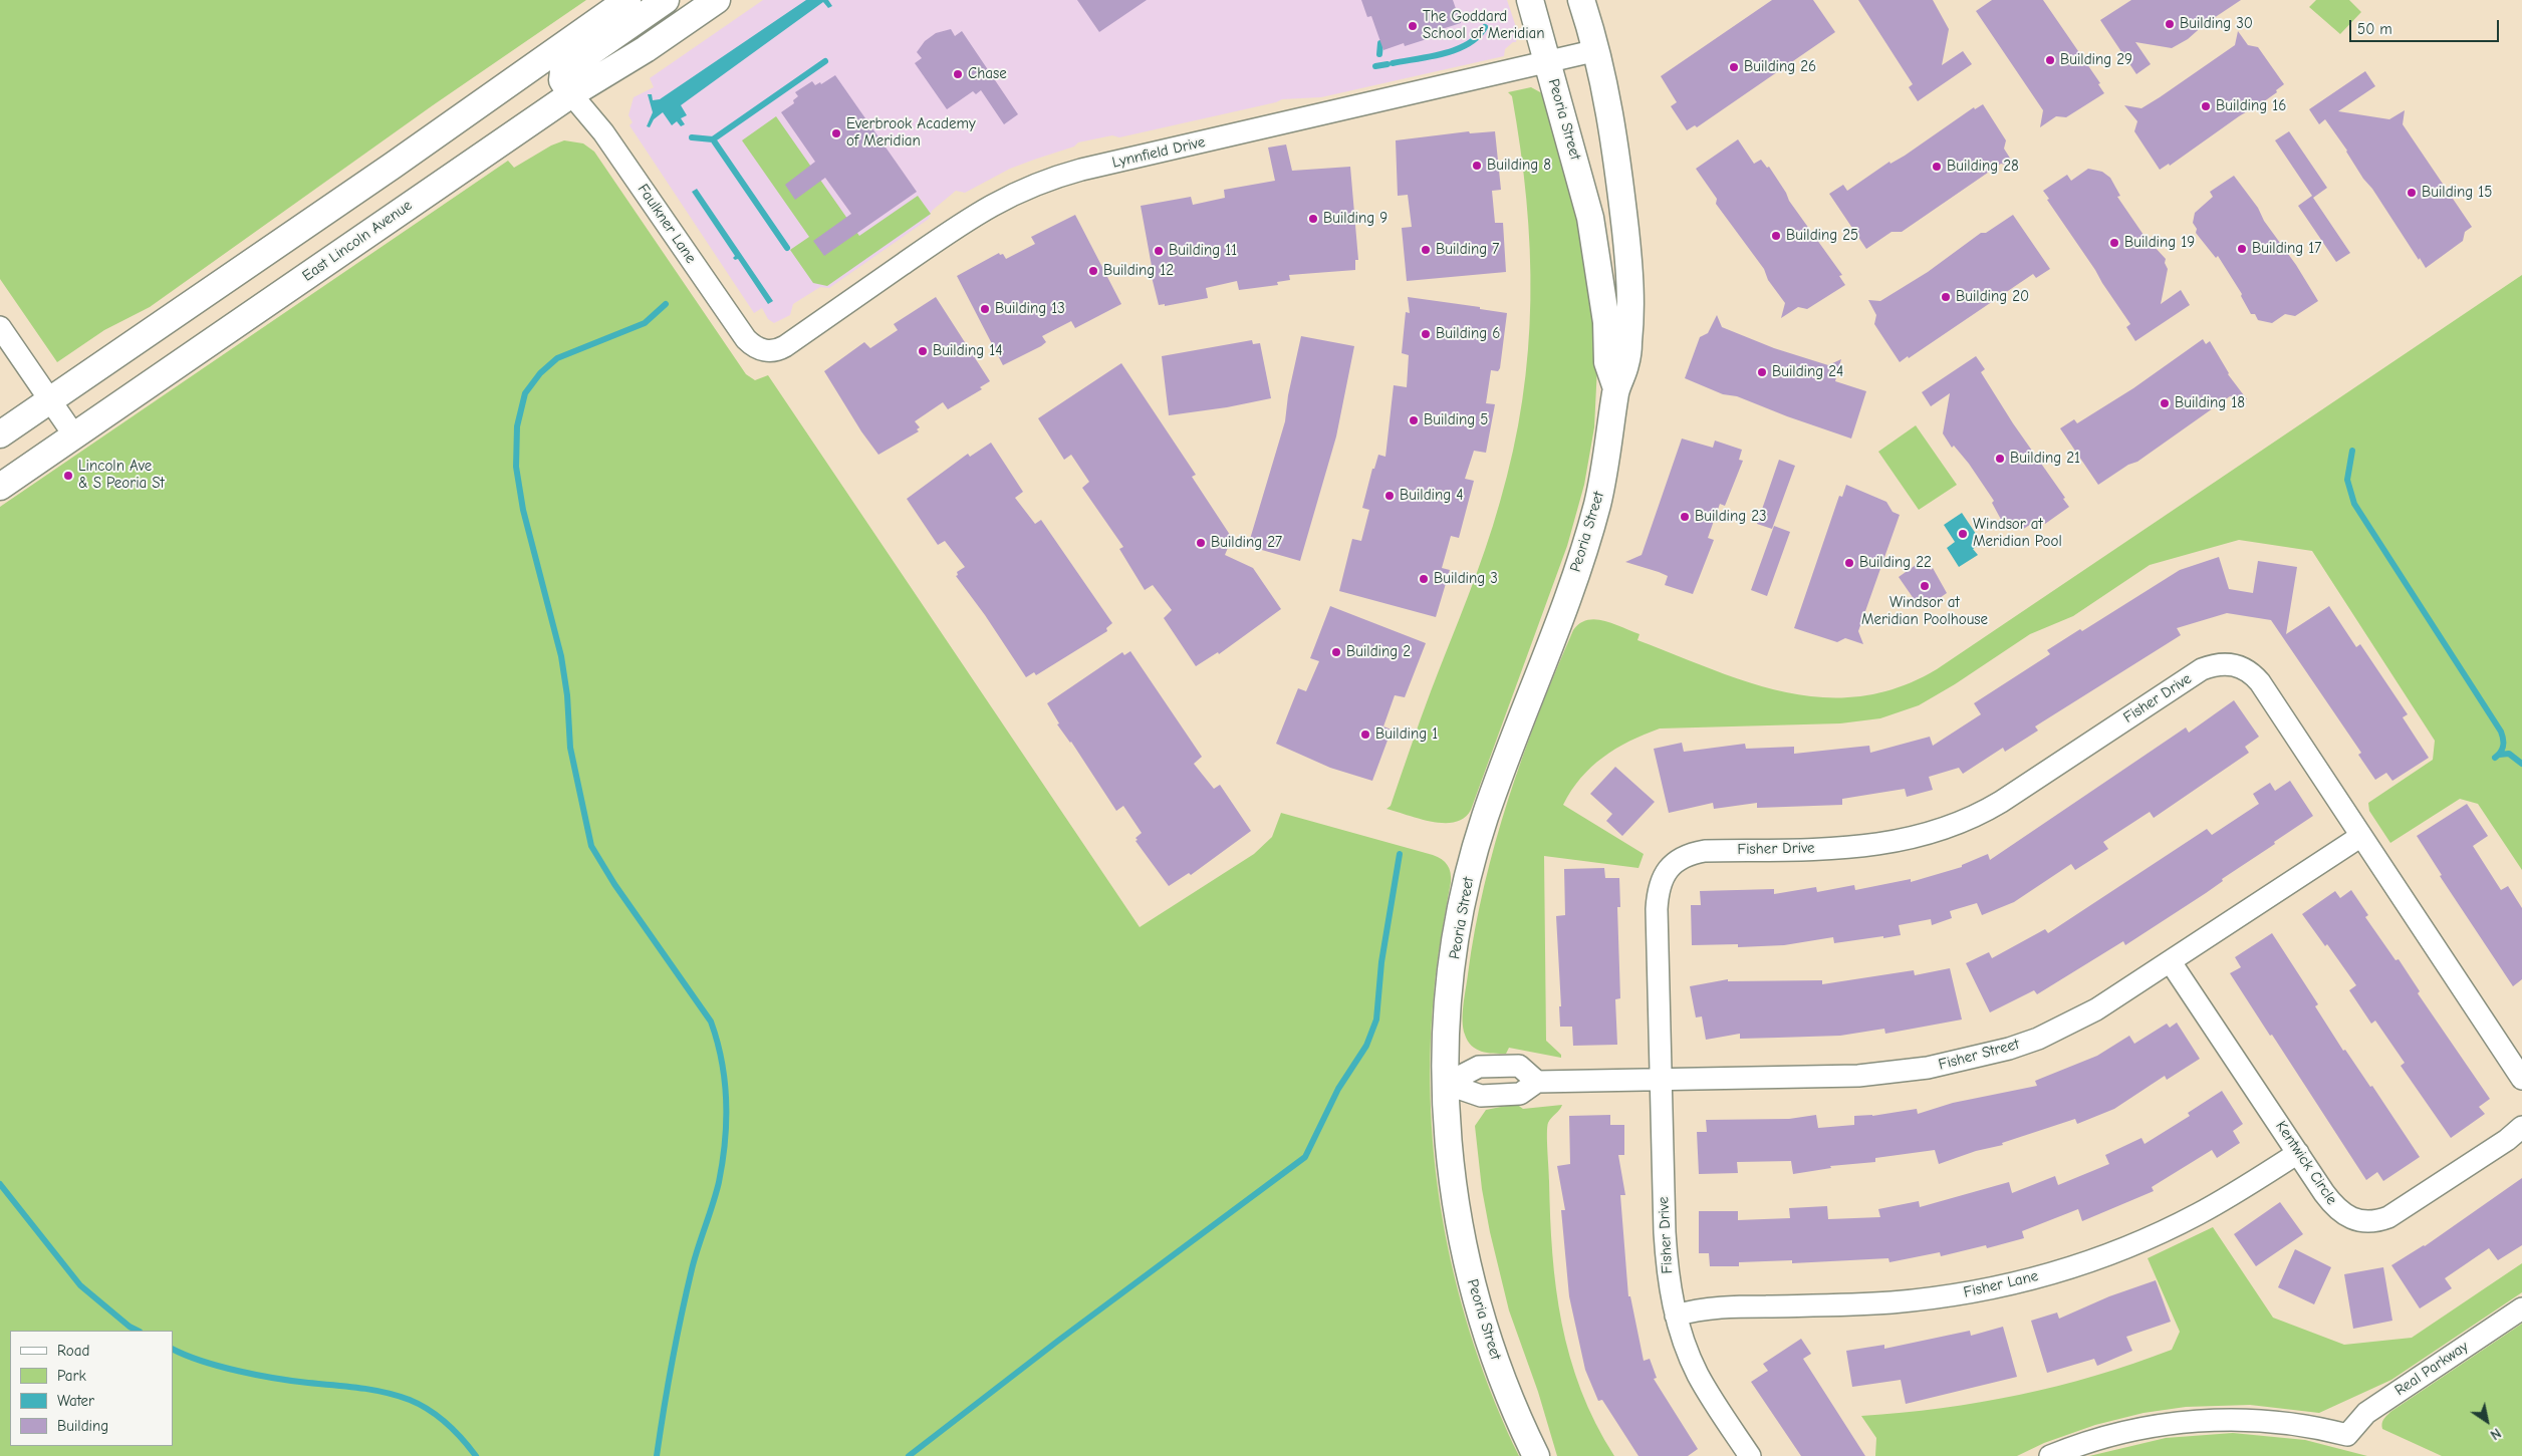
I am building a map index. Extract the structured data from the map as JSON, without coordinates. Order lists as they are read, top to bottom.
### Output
{
  "streets": {
    "main road": ["Peoria Street", "East Lincoln Avenue"],
    "street": [
      "Lynnfield Drive",
      "Faulkner Lane",
      "Fisher Drive",
      "Fisher Street",
      "Kentwick Circle",
      "Fisher Lane",
      "Real Parkway"
    ]
  },
  "crossings": [
    ["Peoria Street", "Lynnfield Drive"],
    ["Peoria Street", "Fisher Street"],
    ["Lynnfield Drive", "Faulkner Lane"],
    ["Faulkner Lane", "East Lincoln Avenue"],
    ["Fisher Drive", "Fisher Street"],
    ["Fisher Drive", "Fisher Lane"],
    ["Fisher Street", "Kentwick Circle"],
    ["Kentwick Circle", "Fisher Lane"]
  ],
  "places": [
    "Building 30",
    "The Goddard School of Meridian",
    "Building 29",
    "Building 26",
    "Chase",
    "Building 16",
    "Everbrook Academy of Meridian",
    "Building 8",
    "Building 28",
    "Building 15",
    "Building 9",
    "Building 25",
    "Building 19",
    "Building 17",
    "Building 7",
    "Building 11",
    "Building 12",
    "Building 20",
    "Building 13",
    "Building 6",
    "Building 14",
    "Building 24",
    "Building 18",
    "Building 5",
    "Building 21",
    "Lincoln Ave & S Peoria St",
    "Building 4",
    "Building 23",
    "Windsor at Meridian Pool",
    "Building 27",
    "Building 22",
    "Building 3",
    "Windsor at Meridian Poolhouse",
    "Building 2",
    "Building 1"
  ],
  "legend": [
    "Road",
    "Park",
    "Water",
    "Building"
  ],
  "scale_bar": "50 m",
  "north": "bottom right"
}
